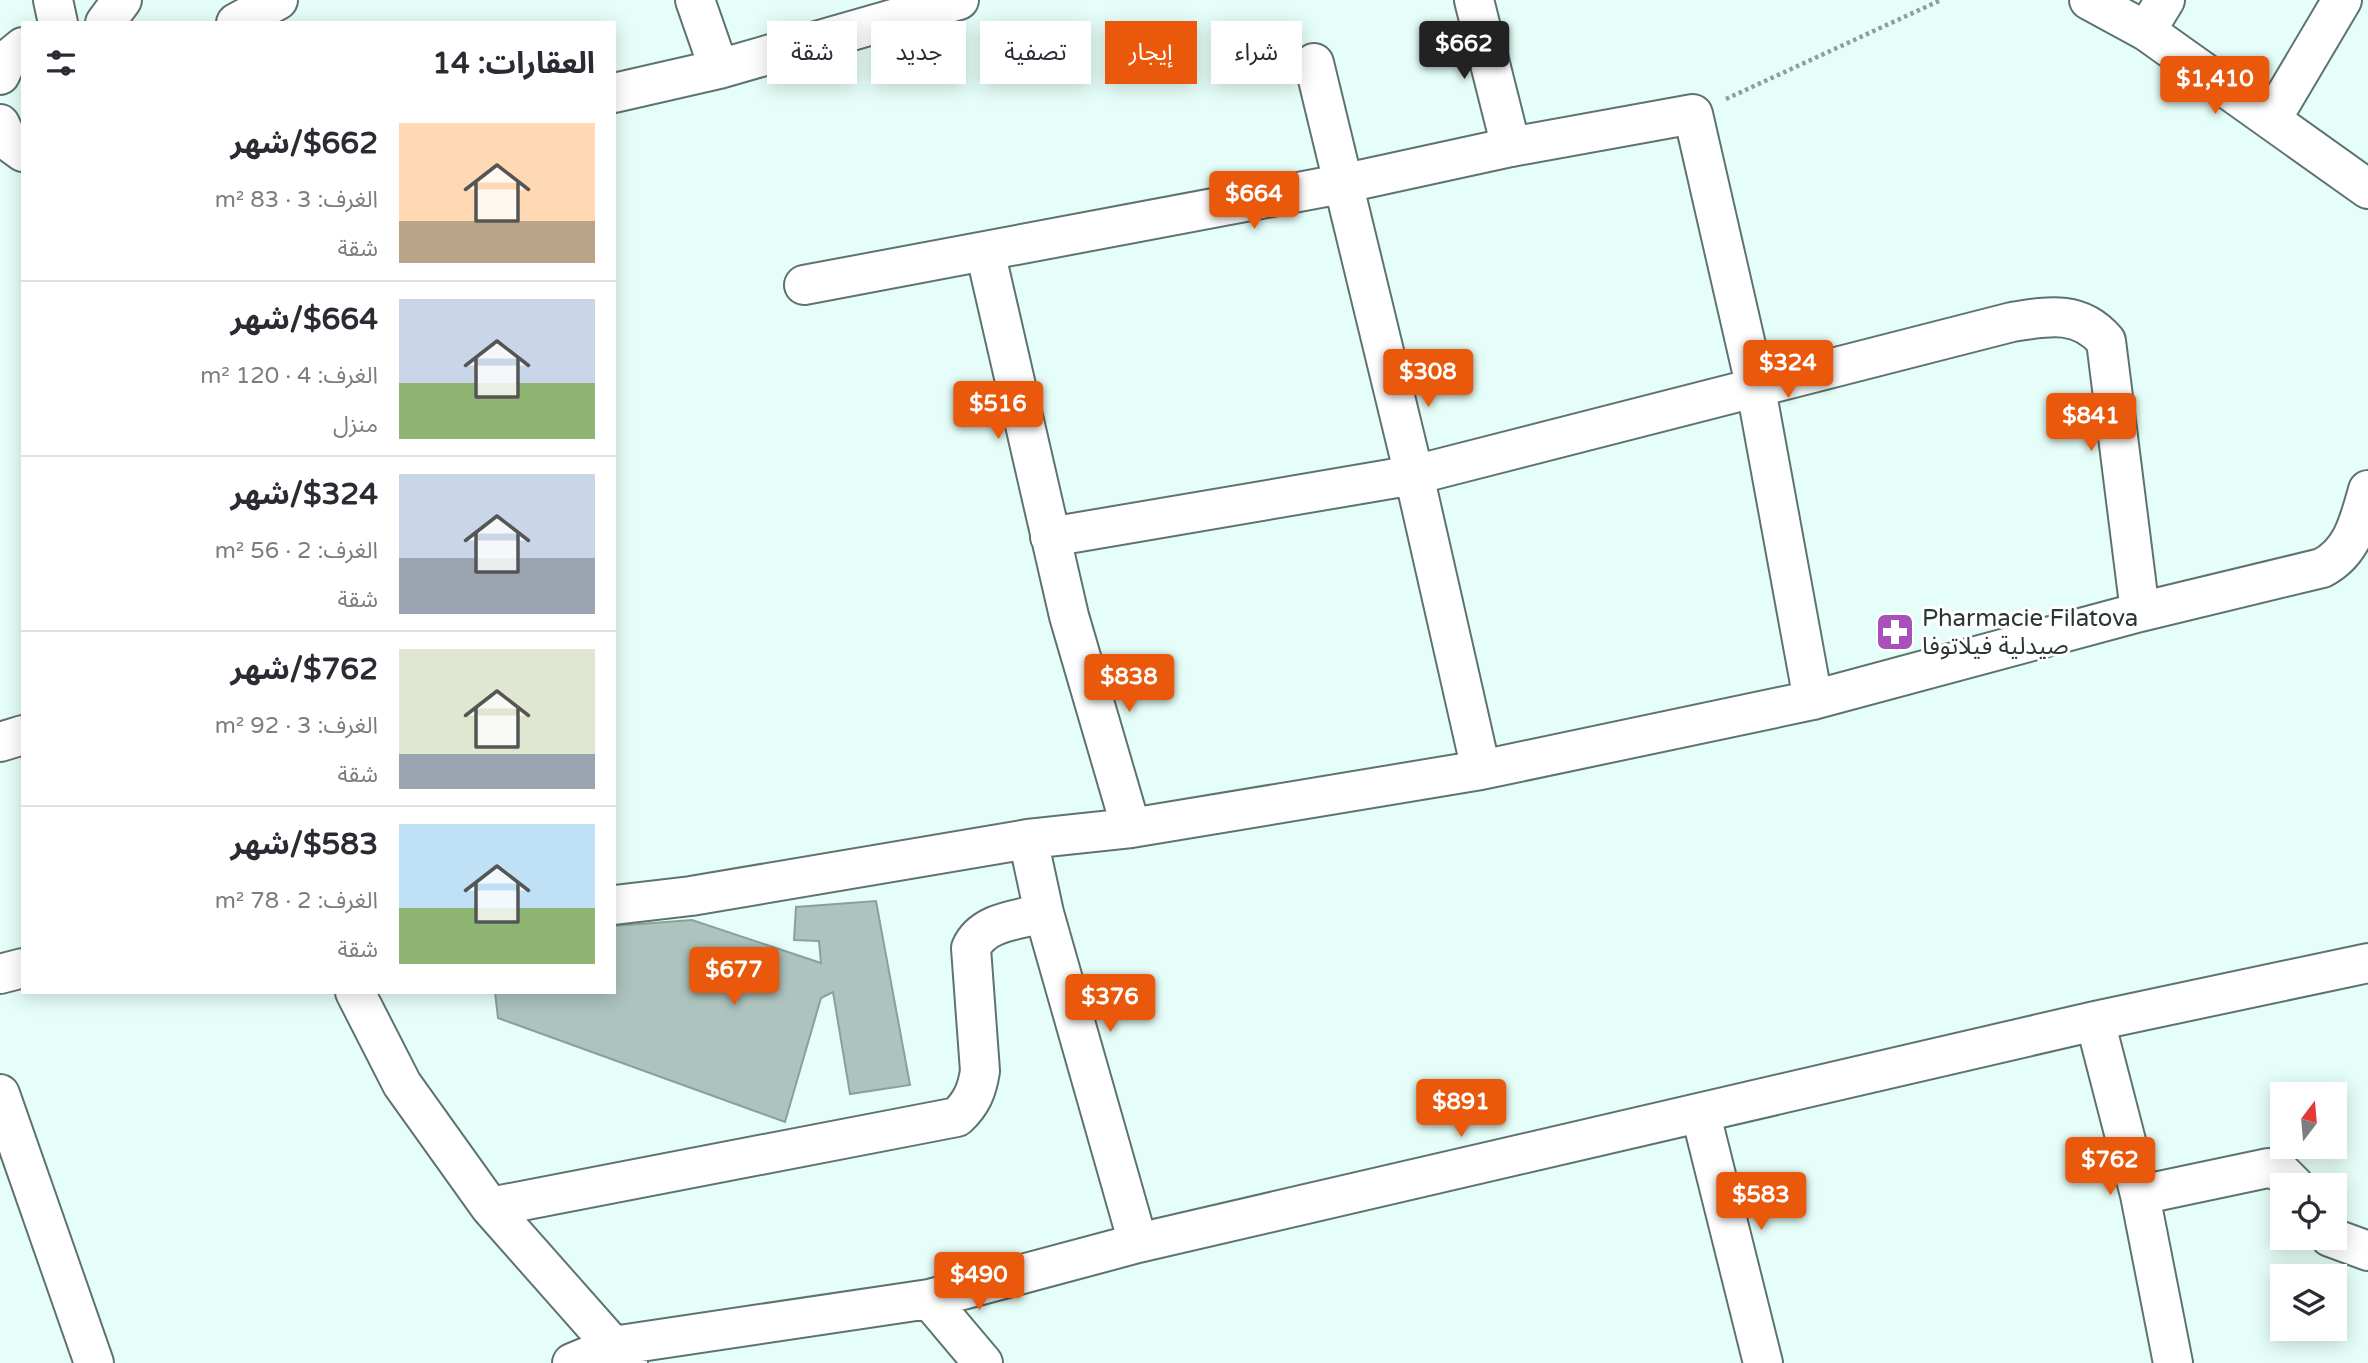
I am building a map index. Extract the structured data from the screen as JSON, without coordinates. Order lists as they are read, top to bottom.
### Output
{
  "places": {
    "pharmacy": ["Pharmacie Filatova صيدلية فيلاتوفا"]
  },
  "north": "top",
  "page": {
    "price": [
      "$662",
      "$1,410",
      "$664",
      "$324",
      "$308",
      "$516",
      "$841",
      "$838",
      "$677",
      "$376",
      "$891",
      "$762",
      "$583",
      "$490"
    ],
    "chip": [
      "شراء",
      "إيجار",
      "تصفية",
      "جديد",
      "شقة"
    ],
    "heading": "العقارات: 14",
    "list": [
      {
        "name": "$662/شهر",
        "note": "الغرف: 3 · 83 m² · شقة"
      },
      {
        "name": "$664/شهر",
        "note": "الغرف: 4 · 120 m² · منزل"
      },
      {
        "name": "$324/شهر",
        "note": "الغرف: 2 · 56 m² · شقة"
      },
      {
        "name": "$762/شهر",
        "note": "الغرف: 3 · 92 m² · شقة"
      },
      {
        "name": "$583/شهر",
        "note": "الغرف: 2 · 78 m² · شقة"
      }
    ]
  }
}
